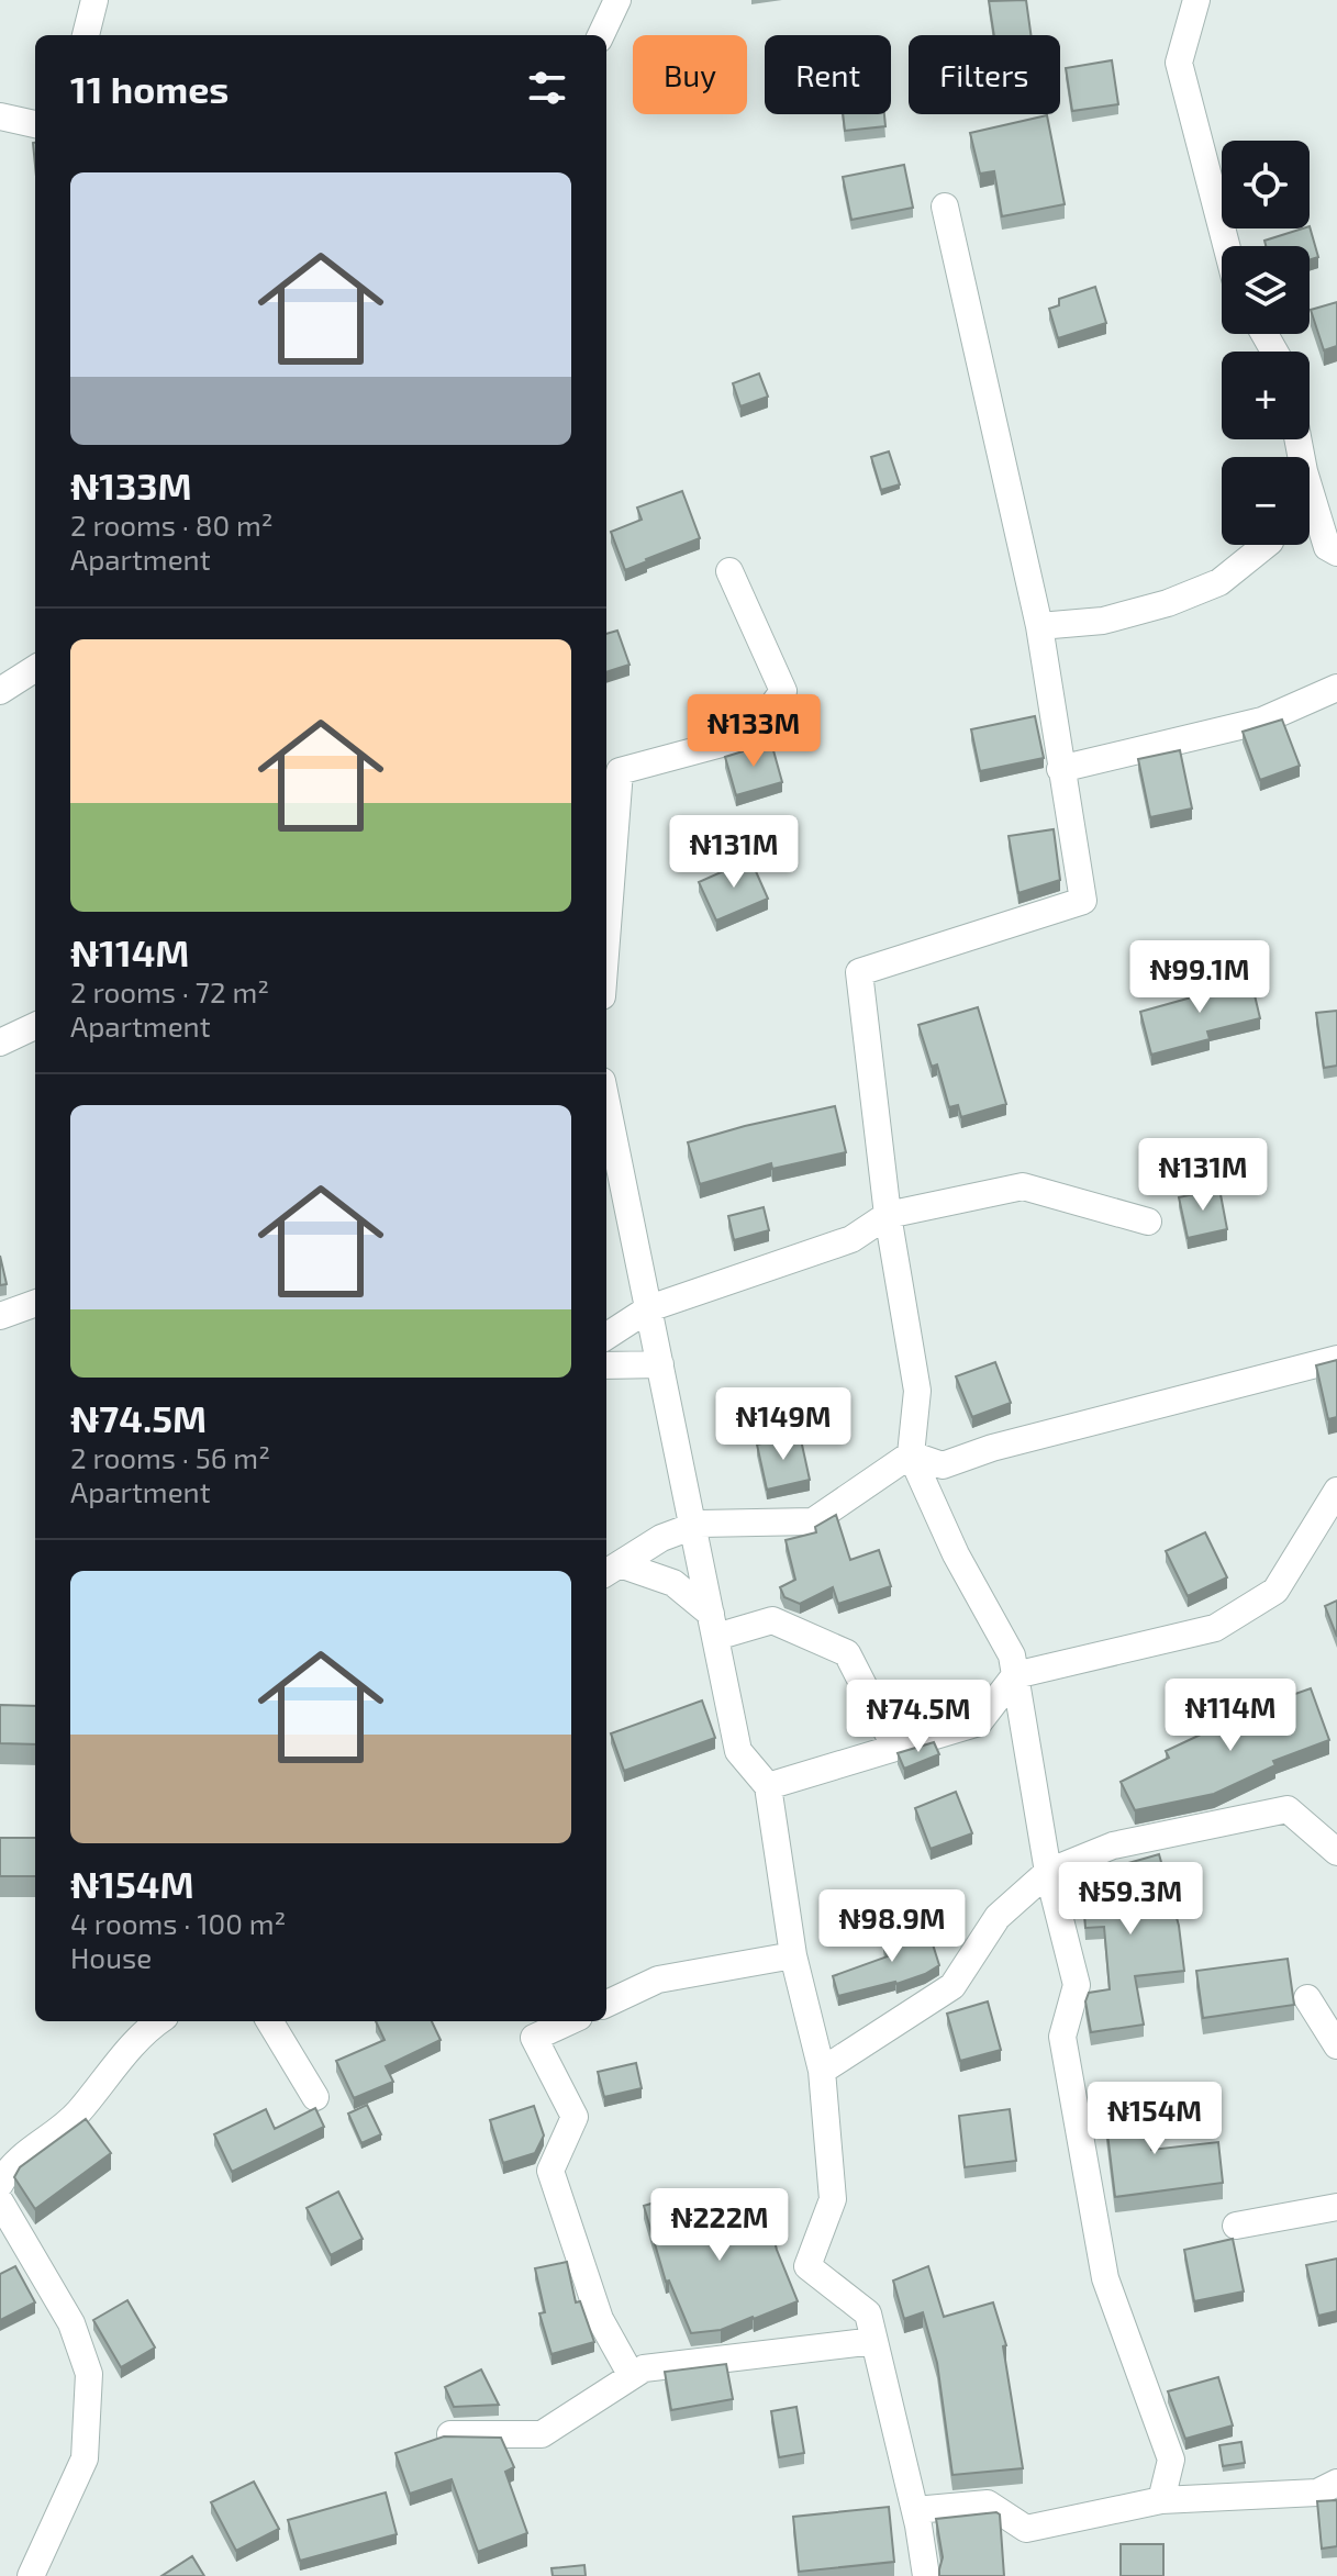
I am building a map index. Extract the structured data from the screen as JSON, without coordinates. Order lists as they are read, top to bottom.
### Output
{
  "page": {
    "chip": ["Buy", "Rent", "Filters"],
    "heading": "11 homes",
    "map_buttons": ["+", "−"],
    "list": [
      {
        "name": "₦133M",
        "note": "2 rooms · 80 m² · Apartment"
      },
      {
        "name": "₦114M",
        "note": "2 rooms · 72 m² · Apartment"
      },
      {
        "name": "₦74.5M",
        "note": "2 rooms · 56 m² · Apartment"
      },
      {
        "name": "₦154M",
        "note": "4 rooms · 100 m² · House"
      }
    ],
    "price": [
      "₦133M",
      "₦131M",
      "₦99.1M",
      "₦131M",
      "₦149M",
      "₦114M",
      "₦74.5M",
      "₦59.3M",
      "₦98.9M",
      "₦154M",
      "₦222M"
    ]
  }
}
